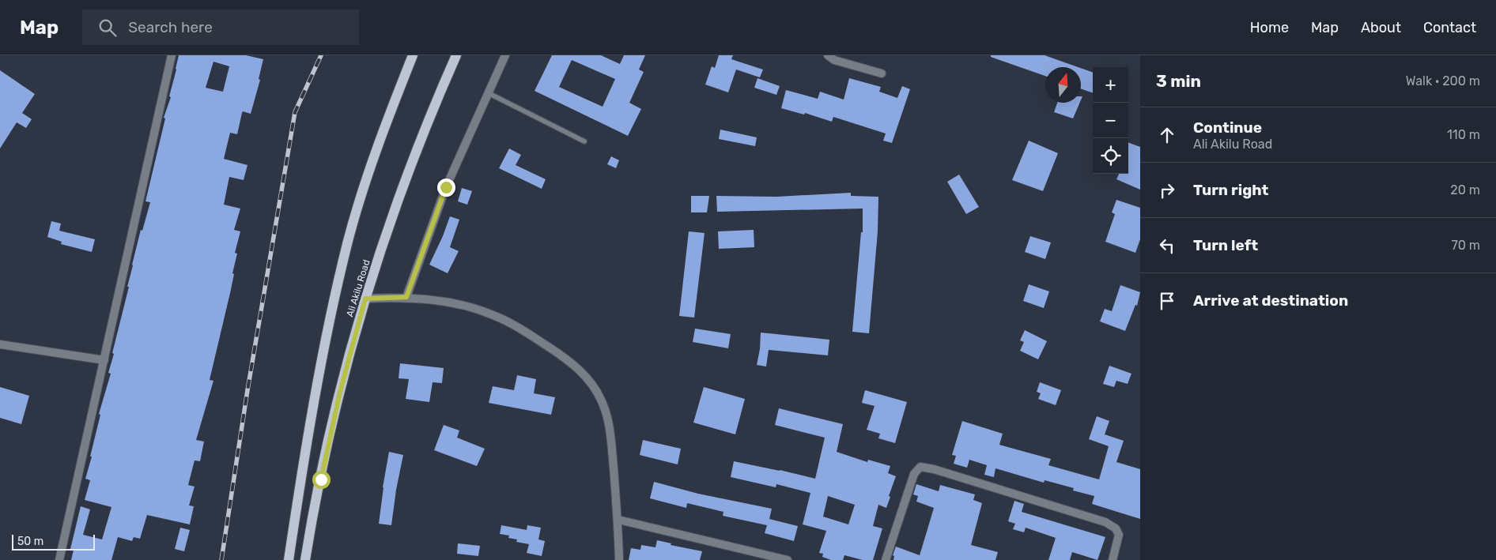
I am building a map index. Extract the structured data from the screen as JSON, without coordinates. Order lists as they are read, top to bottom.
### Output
{
  "streets": {
    "main road": ["Ali Akilu Road"]
  },
  "scale_bar": "50 m",
  "north": "top",
  "page": {
    "header": "Map",
    "search": "Search here",
    "nav": [
      "Home",
      "Map",
      "About",
      "Contact"
    ],
    "heading": ["3 min", "Walk · 200 m"],
    "map_buttons": ["+", "−"],
    "list": [
      ["Continue", "Ali Akilu Road", "110 m"],
      ["Turn right", "20 m"],
      ["Turn left", "70 m"],
      "Arrive at destination"
    ],
    "scale": "50 m"
  }
}
